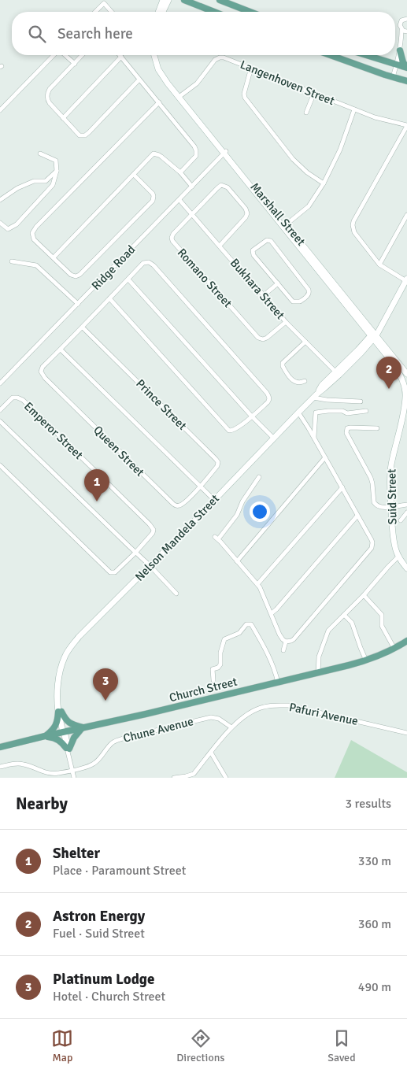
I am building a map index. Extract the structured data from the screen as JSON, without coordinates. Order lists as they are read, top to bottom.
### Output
{
  "streets": {
    "main road": ["Church Street"],
    "street": [
      "Langenhoven Street",
      "Marshall Street",
      "Ridge Road",
      "Romano Street",
      "Bukhara Street",
      "Prince Street",
      "Emperor Street",
      "Queen Street",
      "Suid Street",
      "Nelson Mandela Street",
      "Pafuri Avenue",
      "Chune Avenue"
    ]
  },
  "crossings": [
    ["Langenhoven Street", "Marshall Street"],
    ["Marshall Street", "Ridge Road"],
    ["Marshall Street", "Suid Street"],
    ["Marshall Street", "Nelson Mandela Street"],
    ["Ridge Road", "Bukhara Street"],
    ["Romano Street", "Bukhara Street"],
    ["Bukhara Street", "Nelson Mandela Street"],
    ["Prince Street", "Queen Street"],
    ["Suid Street", "Nelson Mandela Street"],
    ["Nelson Mandela Street", "Church Street"],
    ["Pafuri Avenue", "Chune Avenue"]
  ],
  "page": {
    "search": "Search here",
    "pins": ["2", "1", "3"],
    "heading": ["Nearby", "3 results"],
    "list": [
      {
        "mark": "1",
        "name": "Shelter",
        "note": "Place · Paramount Street",
        "value": "330 m"
      },
      {
        "mark": "2",
        "name": "Astron Energy",
        "note": "Fuel · Suid Street",
        "value": "360 m"
      },
      {
        "mark": "3",
        "name": "Platinum Lodge",
        "note": "Hotel · Church Street",
        "value": "490 m"
      }
    ],
    "nav": ["Map", "Directions", "Saved"]
  }
}
